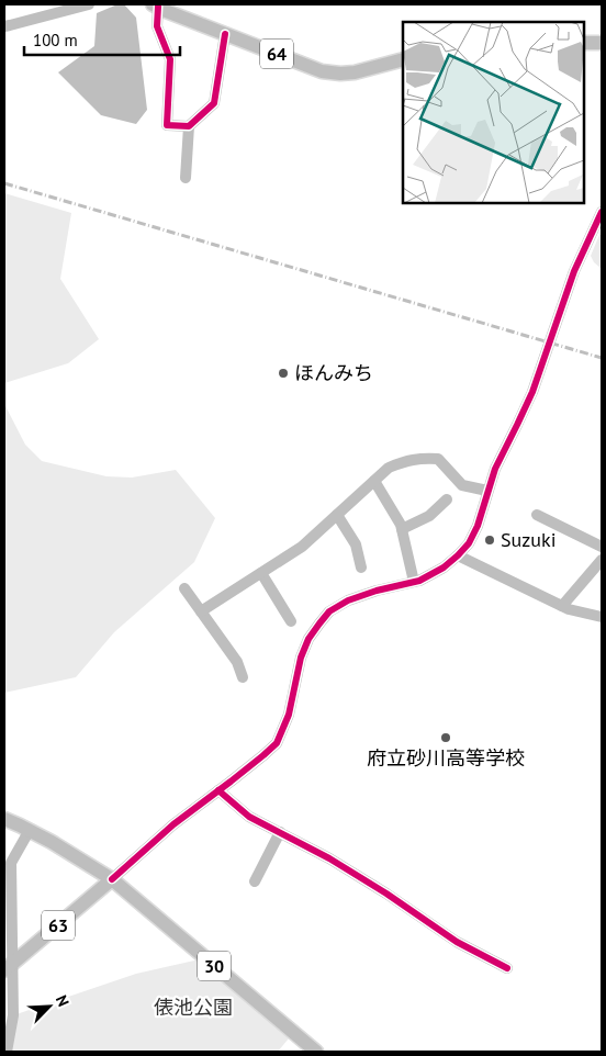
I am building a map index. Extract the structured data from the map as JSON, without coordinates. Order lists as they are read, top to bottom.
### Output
{
  "streets": {
    "main road": ["64", "63", "30"]
  },
  "crossings": [
    ["63", "30"]
  ],
  "parks": ["俵池公園"],
  "places": ["ほんみち", "Suzuki", "府立砂川高等学校"],
  "scale_bar": "100 m",
  "north": "top right"
}
